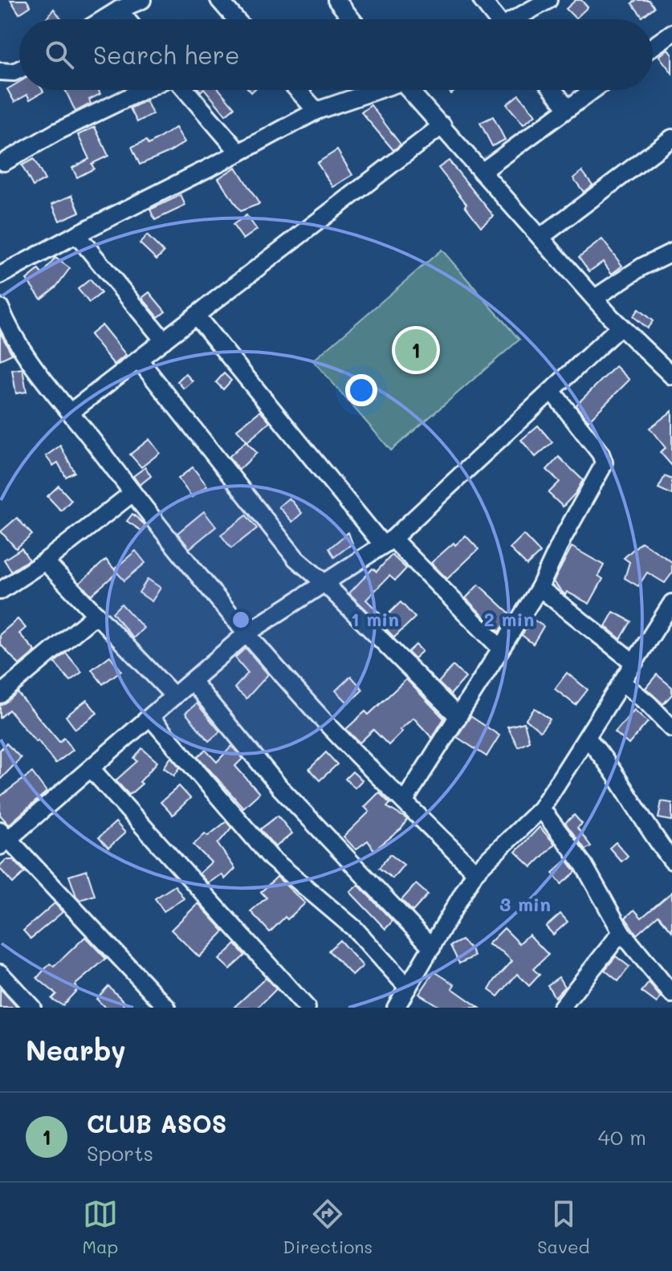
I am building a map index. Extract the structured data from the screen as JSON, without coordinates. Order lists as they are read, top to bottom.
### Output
{
  "page": {
    "search": "Search here",
    "pins": "1",
    "heading": "Nearby",
    "list": [
      {
        "mark": "1",
        "name": "CLUB ASOS",
        "note": "Sports",
        "value": "40 m"
      }
    ],
    "nav": ["Map", "Directions", "Saved"]
  },
  "rings": ["1 min", "2 min", "3 min"]
}
